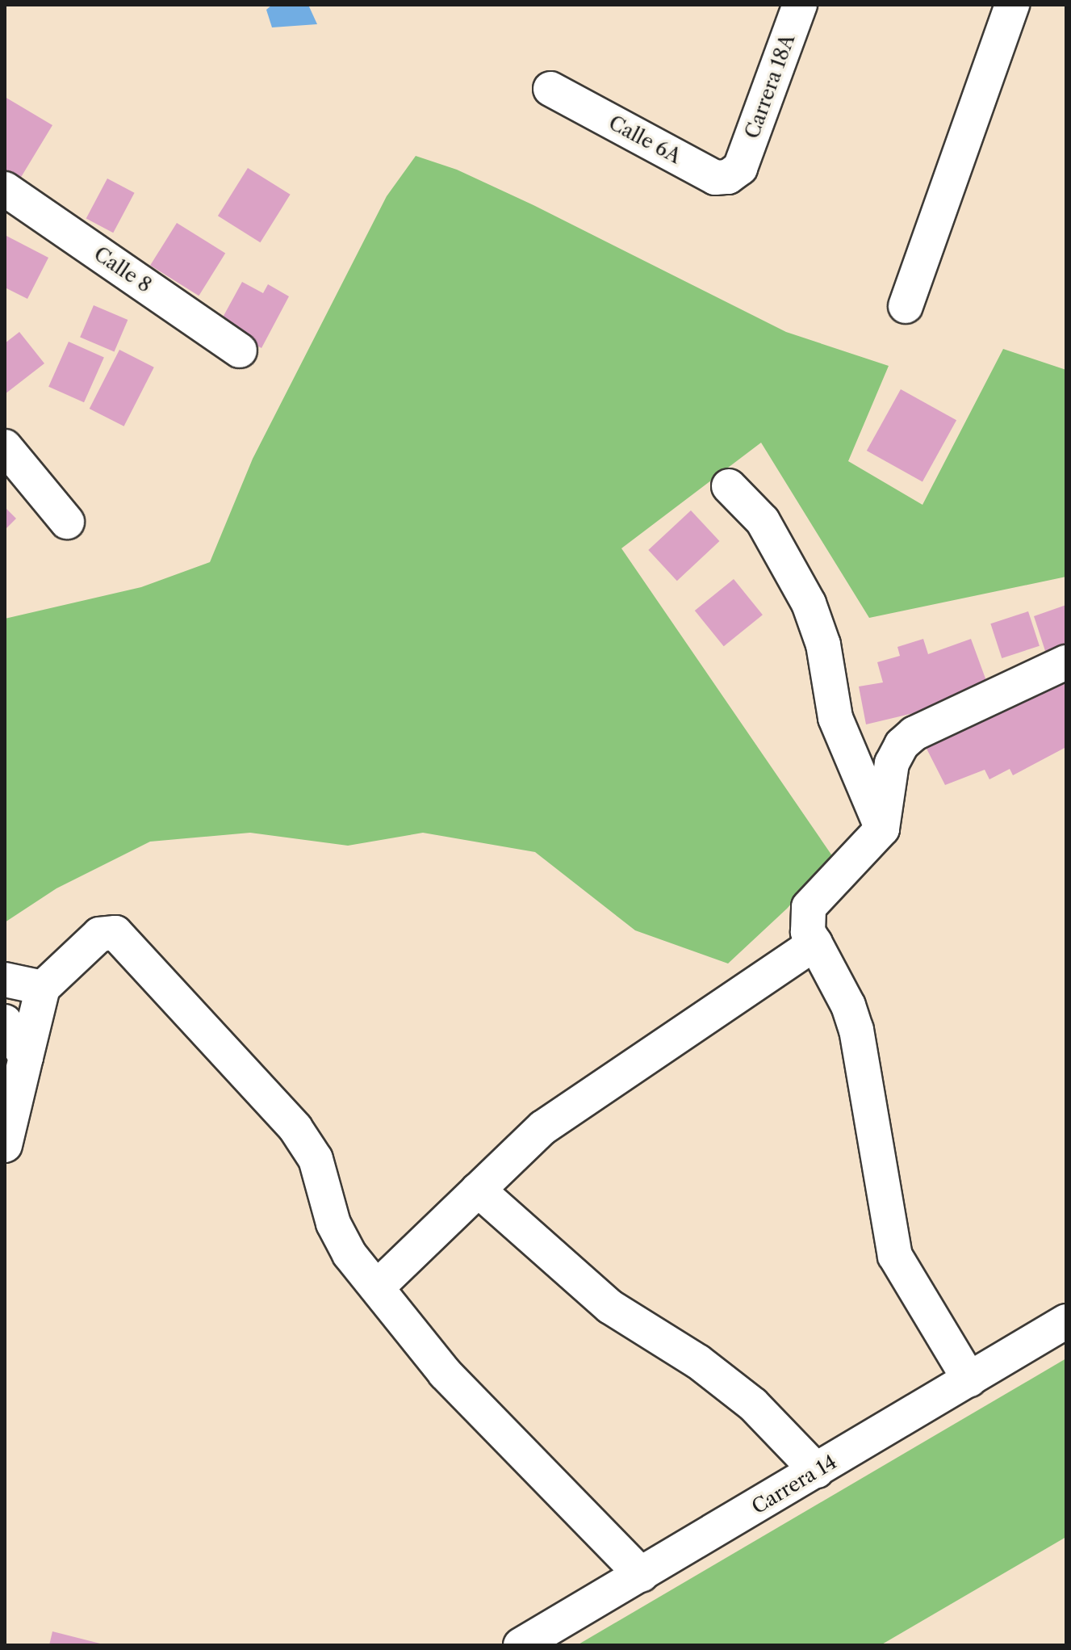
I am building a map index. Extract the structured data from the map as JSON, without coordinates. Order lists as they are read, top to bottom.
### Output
{
  "streets": {
    "street": [
      "Carrera 18A",
      "Calle 6A",
      "Calle 8",
      "Carrera 14"
    ]
  },
  "crossings": [
    ["Carrera 18A", "Calle 6A"]
  ]
}
